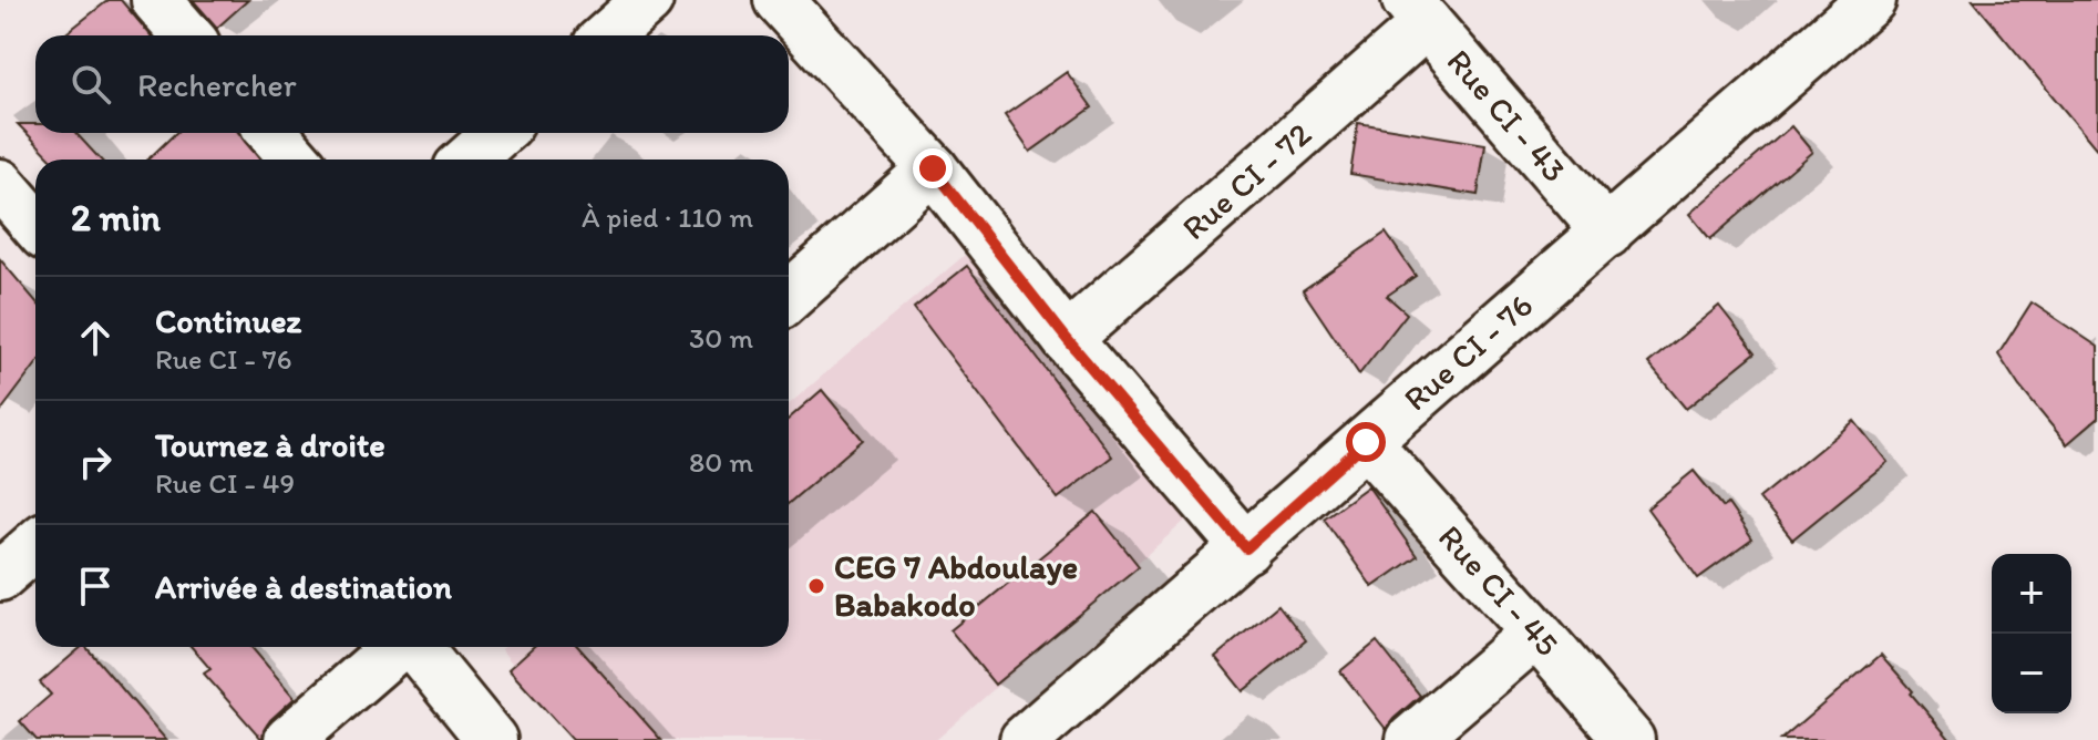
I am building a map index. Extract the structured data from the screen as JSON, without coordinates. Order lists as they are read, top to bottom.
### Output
{
  "streets": {
    "street": [
      "Rue CI - 43",
      "Rue CI - 72",
      "Rue CI - 76",
      "Rue CI - 45"
    ]
  },
  "crossings": [
    ["Rue CI - 43", "Rue CI - 72"],
    ["Rue CI - 43", "Rue CI - 76"],
    ["Rue CI - 76", "Rue CI - 45"]
  ],
  "places": ["CEG 7 Abdoulaye Babakodo"],
  "page": {
    "search": "Rechercher",
    "heading": ["2 min", "À pied · 110 m"],
    "list": [
      ["Continuez", "Rue CI - 76", "30 m"],
      ["Tournez à droite", "Rue CI - 49", "80 m"],
      "Arrivée à destination"
    ],
    "map_buttons": ["+", "−"]
  }
}
